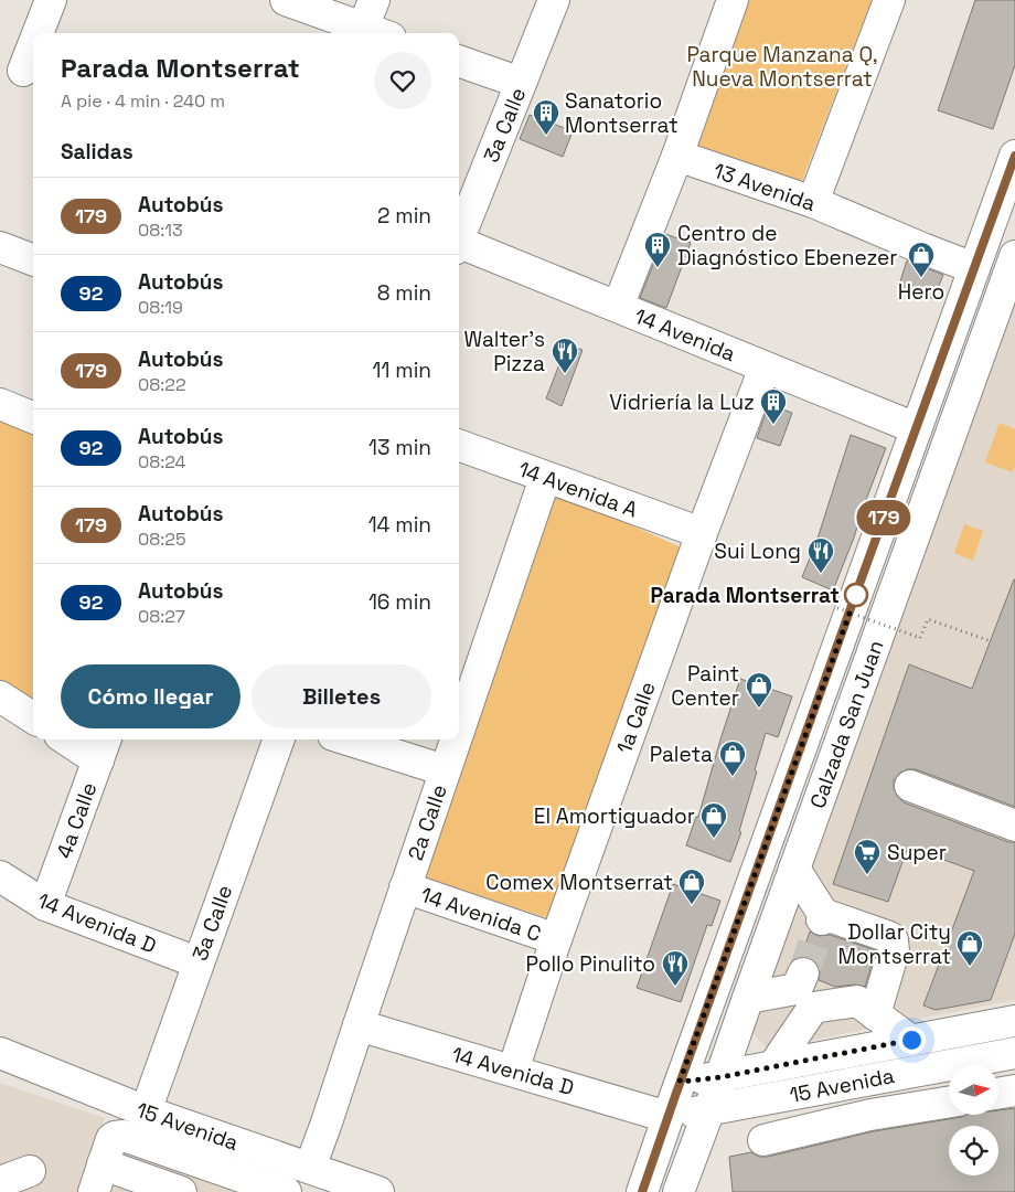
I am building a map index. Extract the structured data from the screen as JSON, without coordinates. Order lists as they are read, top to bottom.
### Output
{
  "streets": {
    "street": [
      "3a Calle",
      "13 Avenida",
      "14 Avenida",
      "14 Avenida A",
      "1a Calle",
      "Calzada San Juan",
      "4a Calle",
      "2a Calle",
      "14 Avenida C",
      "14 Avenida D",
      "15 Avenida"
    ]
  },
  "crossings": [
    ["3a Calle", "14 Avenida D"],
    ["3a Calle", "15 Avenida"],
    ["13 Avenida", "Calzada San Juan"],
    ["14 Avenida", "1a Calle"],
    ["14 Avenida", "Calzada San Juan"],
    ["14 Avenida A", "1a Calle"],
    ["14 Avenida A", "2a Calle"],
    ["1a Calle", "14 Avenida C"],
    ["1a Calle", "14 Avenida D"],
    ["Calzada San Juan", "14 Avenida D"],
    ["Calzada San Juan", "15 Avenida"],
    ["4a Calle", "14 Avenida D"],
    ["2a Calle", "14 Avenida C"],
    ["2a Calle", "14 Avenida D"],
    ["2a Calle", "15 Avenida"],
    ["14 Avenida D", "15 Avenida"]
  ],
  "parks": ["Parque Manzana Q, Nueva Montserrat"],
  "places": {
    "building": ["Sanatorio Montserrat", "Centro de Diagnóstico Ebenezer", "Vidriería la Luz"],
    "shop": [
      "Hero",
      "Paint Center",
      "Paleta",
      "El Amortiguador",
      "Comex Montserrat",
      "Dollar City Montserrat"
    ],
    "restaurant": ["Walter's Pizza", "Sui Long", "Pollo Pinulito"],
    "other": ["Parada Montserrat"],
    "supermarket": ["Super"]
  },
  "lines": ["bus line 179"],
  "north": "right",
  "page": {
    "on_map": "179",
    "heading": [
      ["Parada Montserrat", "A pie · 4 min · 240 m"],
      "Salidas"
    ],
    "list": [
      {
        "mark": "179",
        "name": "Autobús",
        "note": "08:13",
        "value": "2 min"
      },
      {
        "mark": "92",
        "name": "Autobús",
        "note": "08:19",
        "value": "8 min"
      },
      {
        "mark": "179",
        "name": "Autobús",
        "note": "08:22",
        "value": "11 min"
      },
      {
        "mark": "92",
        "name": "Autobús",
        "note": "08:24",
        "value": "13 min"
      },
      {
        "mark": "179",
        "name": "Autobús",
        "note": "08:25",
        "value": "14 min"
      },
      {
        "mark": "92",
        "name": "Autobús",
        "note": "08:27",
        "value": "16 min"
      }
    ],
    "buttons": ["Cómo llegar", "Billetes"]
  }
}
